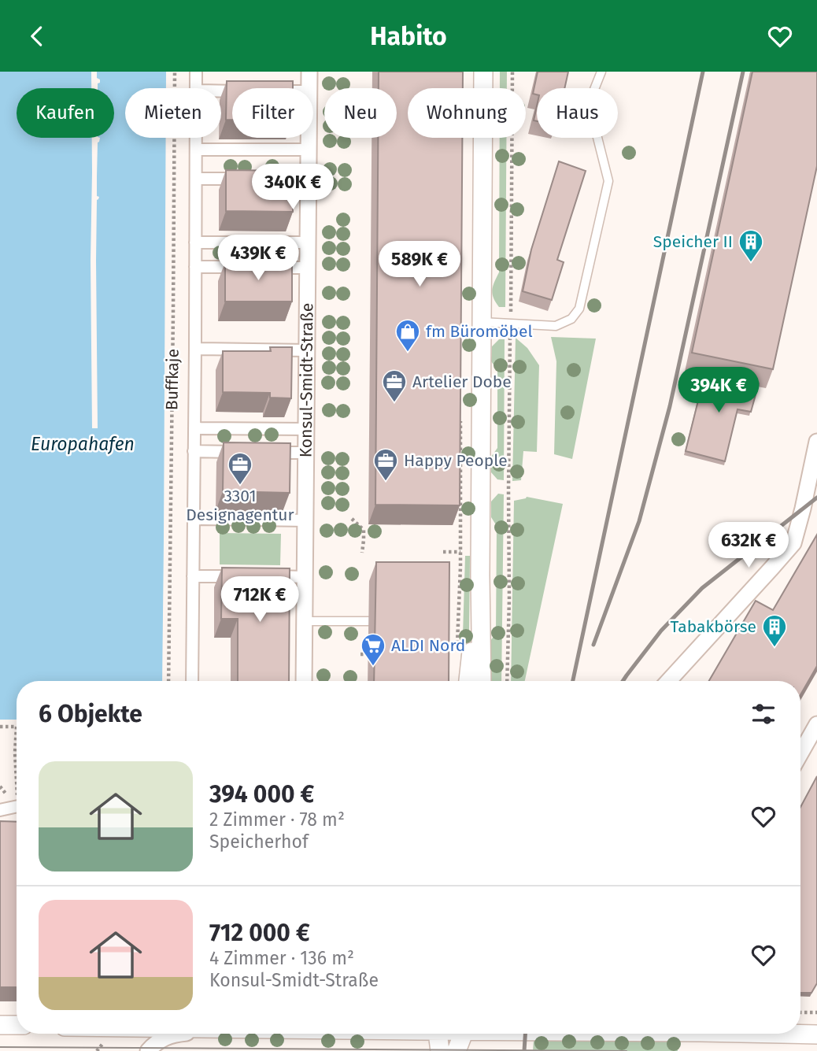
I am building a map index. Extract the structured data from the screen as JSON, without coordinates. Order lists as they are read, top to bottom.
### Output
{
  "streets": {
    "street": ["Buffkaje", "Konsul-Smidt-Straße"]
  },
  "water": ["Europahafen"],
  "places": {
    "building": ["Speicher II", "Tabakbörse"],
    "shop": ["fm Büromöbel"],
    "office": ["Artelier Dobe", "Happy People", "3301 Designagentur"],
    "supermarket": ["ALDI Nord"]
  },
  "page": {
    "header": "Habito",
    "chip": [
      "Kaufen",
      "Mieten",
      "Filter",
      "Neu",
      "Wohnung",
      "Haus"
    ],
    "price": [
      "340K €",
      "439K €",
      "589K €",
      "394K €",
      "632K €",
      "712K €"
    ],
    "heading": "6 Objekte",
    "list": [
      {
        "name": "394 000 €",
        "note": "2 Zimmer · 78 m² · Speicherhof"
      },
      {
        "name": "712 000 €",
        "note": "4 Zimmer · 136 m² · Konsul-Smidt-Straße"
      }
    ]
  }
}
